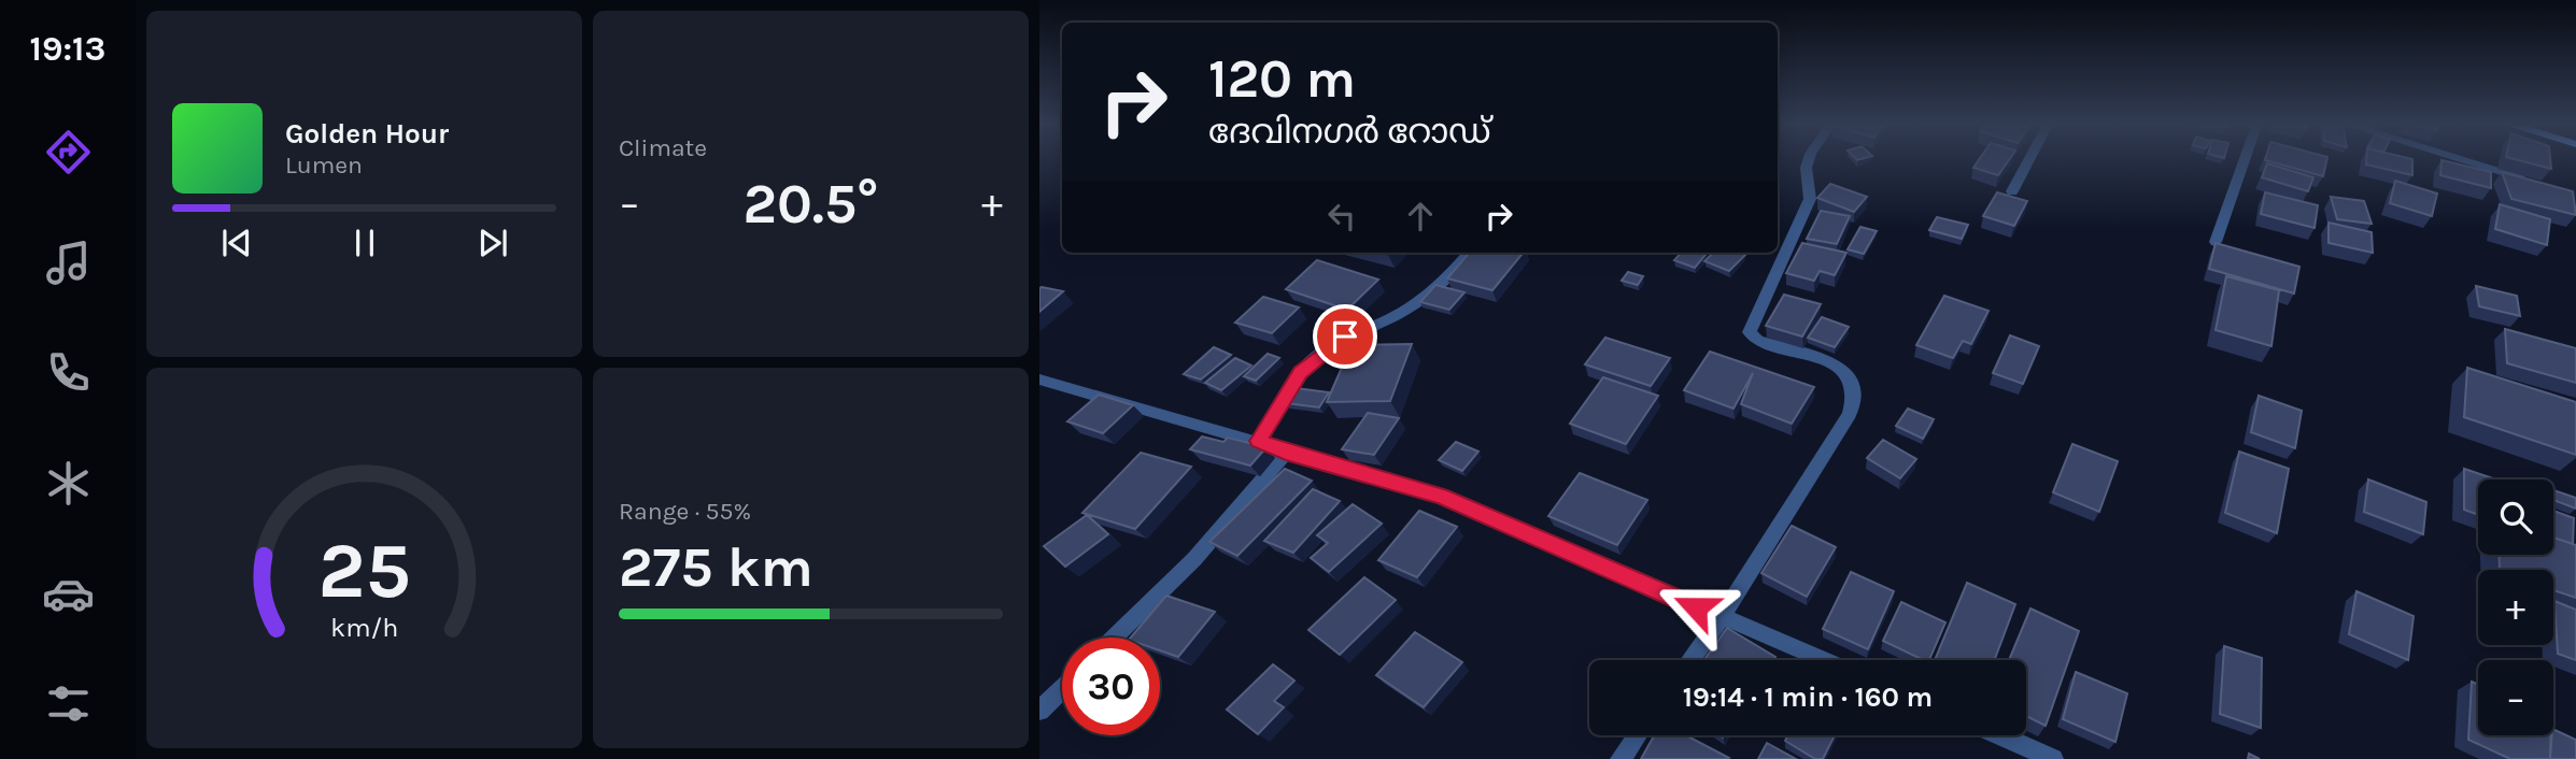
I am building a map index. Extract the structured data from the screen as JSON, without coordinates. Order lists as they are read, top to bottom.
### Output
{
  "page": {
    "tabs": "19:13",
    "tile": [
      "Climate",
      ["Range · 55%", "275 km"]
    ],
    "turn": ["120 m", "ദേവിനഗർ റോഡ്"],
    "song": ["Golden Hour", "Lumen"],
    "heat": ["−", "20.5°", "+"],
    "map_buttons": ["+", "−"],
    "limit": "30",
    "trip": "19:14 · 1 min · 160 m",
    "gauge": ["25", "km/h"]
  }
}
